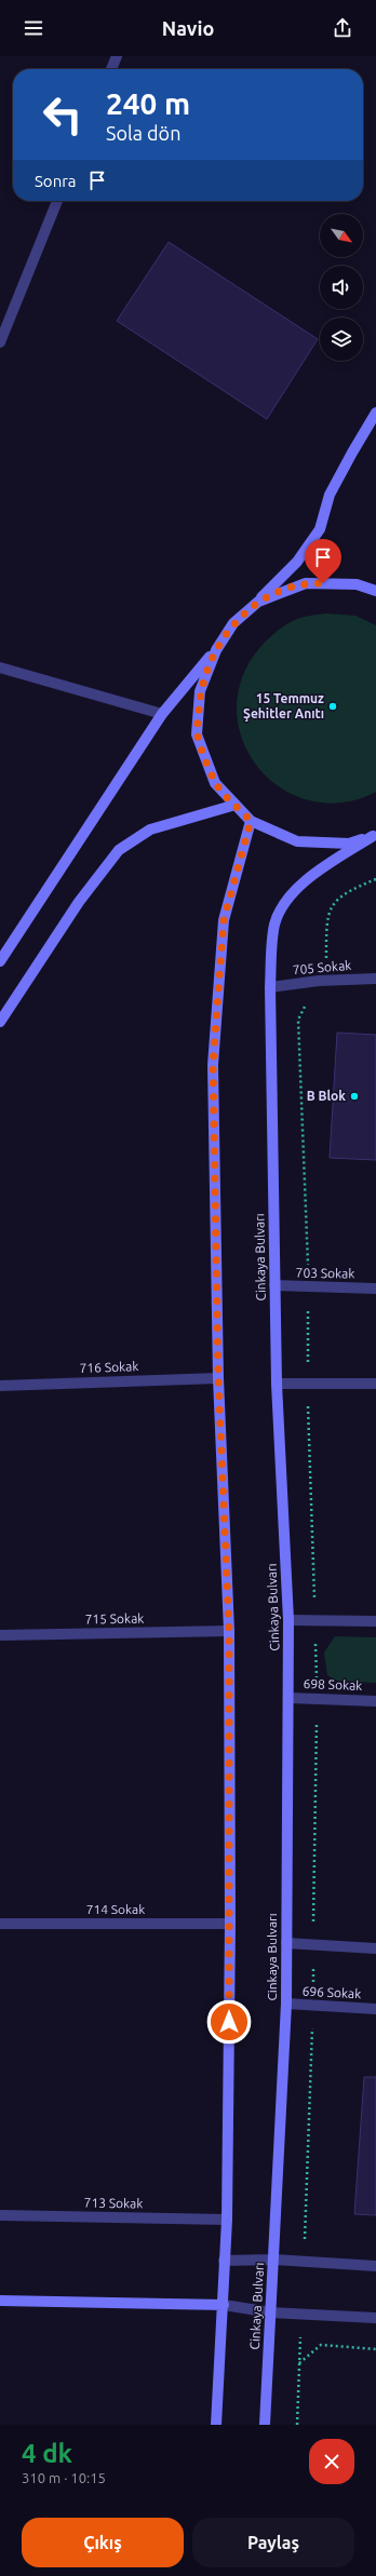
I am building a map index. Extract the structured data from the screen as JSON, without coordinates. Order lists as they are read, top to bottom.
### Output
{
  "streets": {
    "main road": ["Cinkaya Bulvarı"],
    "street": [
      "705 Sokak",
      "703 Sokak",
      "716 Sokak",
      "715 Sokak",
      "698 Sokak",
      "714 Sokak",
      "696 Sokak",
      "713 Sokak"
    ]
  },
  "crossings": [
    ["705 Sokak", "Cinkaya Bulvarı"],
    ["Cinkaya Bulvarı", "703 Sokak"],
    ["Cinkaya Bulvarı", "698 Sokak"],
    ["Cinkaya Bulvarı", "696 Sokak"]
  ],
  "places": ["15 Temmuz Şehitler Anıtı", "B Blok"],
  "north": "bottom right",
  "page": {
    "header": "Navio",
    "turn": ["240 m", "Sola dön"],
    "then": "Sonra",
    "heading": ["4 dk", "310 m · 10:15"],
    "buttons": ["Çıkış", "Paylaş"]
  }
}
